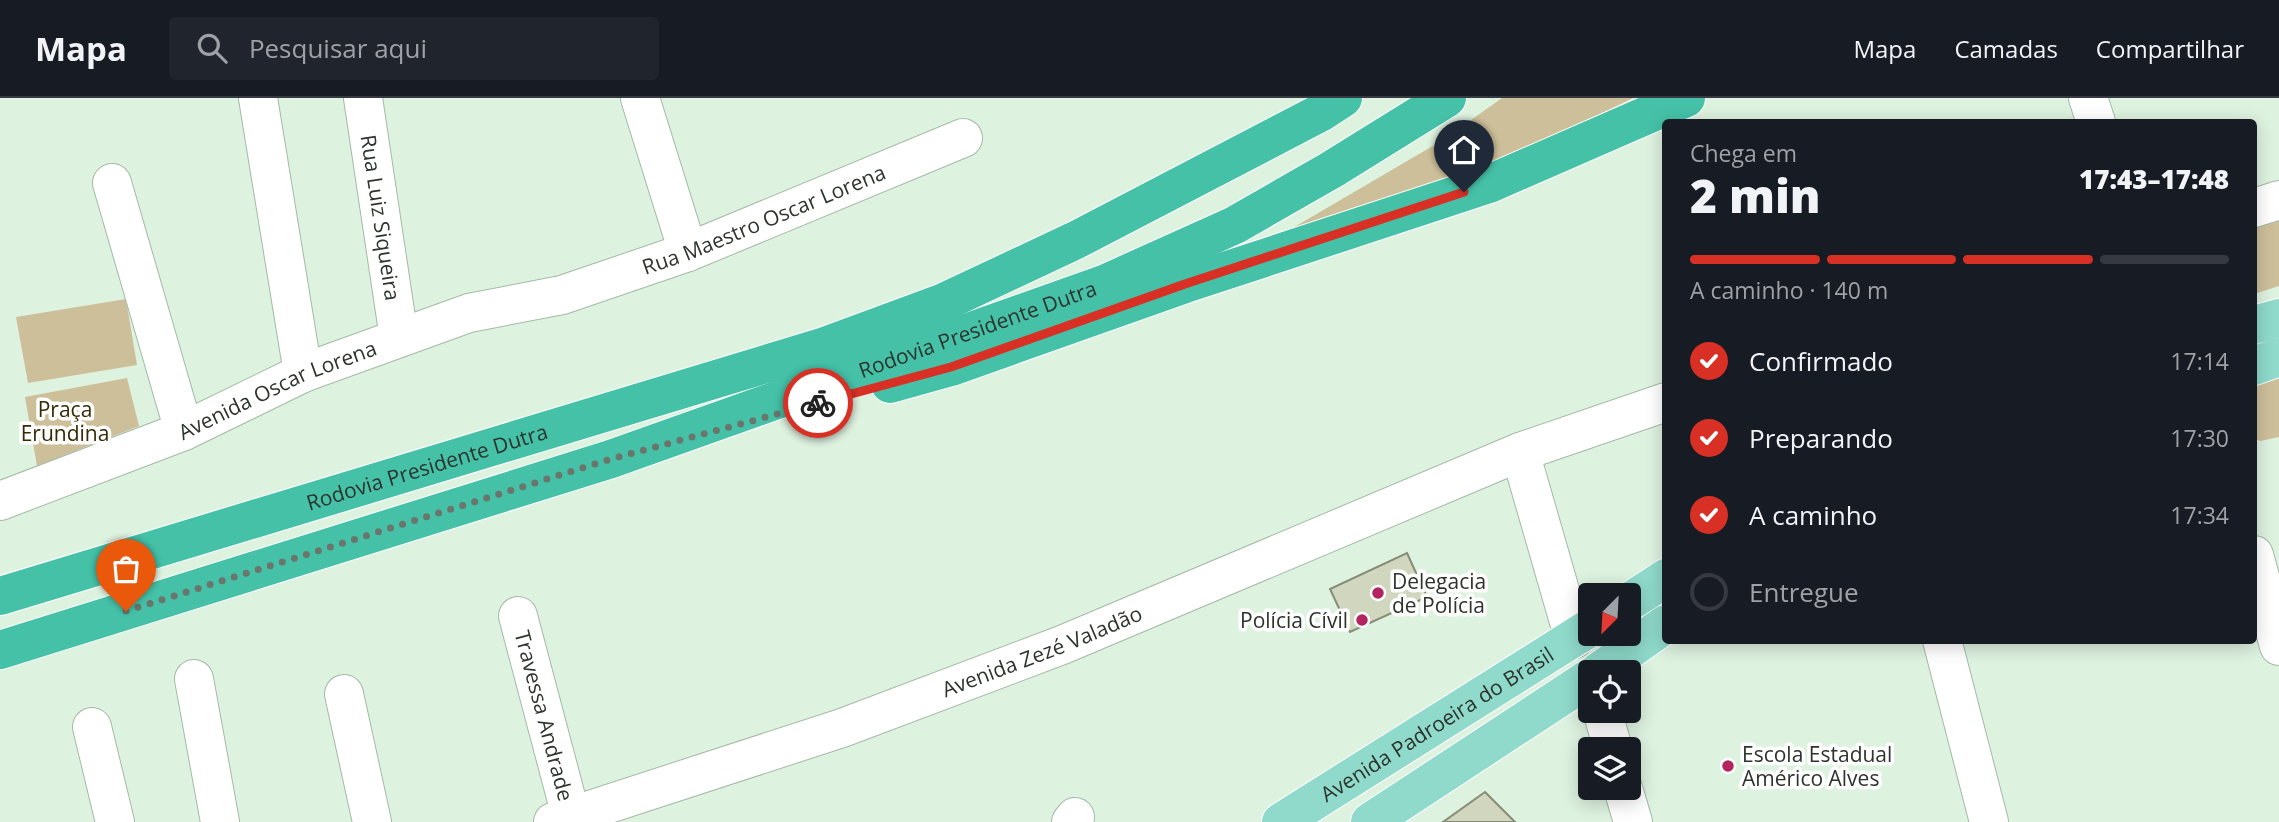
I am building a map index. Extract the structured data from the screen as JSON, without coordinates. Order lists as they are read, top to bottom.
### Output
{
  "streets": {
    "highway": ["Rodovia Presidente Dutra"],
    "main road": ["Avenida Padroeira do Brasil"],
    "street": [
      "Rua Luiz Siqueira",
      "Rua Maestro Oscar Lorena",
      "Avenida Oscar Lorena",
      "Avenida Zezé Valadão",
      "Travessa Andrade"
    ]
  },
  "crossings": [
    ["Rua Luiz Siqueira", "Avenida Oscar Lorena"],
    ["Rua Maestro Oscar Lorena", "Avenida Oscar Lorena"],
    ["Avenida Zezé Valadão", "Travessa Andrade"]
  ],
  "parks": ["Praça Erundina"],
  "places": ["Delegacia de Polícia", "Polícia Cívil", "Escola Estadual Américo Alves"],
  "north": "bottom left",
  "page": {
    "header": "Mapa",
    "search": "Pesquisar aqui",
    "nav": ["Mapa", "Camadas", "Compartilhar"],
    "heading": ["2 min", "Chega em", "17:43–17:48"],
    "bar": "A caminho · 140 m",
    "list": [
      ["Confirmado", "17:14"],
      ["Preparando", "17:30"],
      ["A caminho", "17:34"],
      "Entregue"
    ]
  }
}
